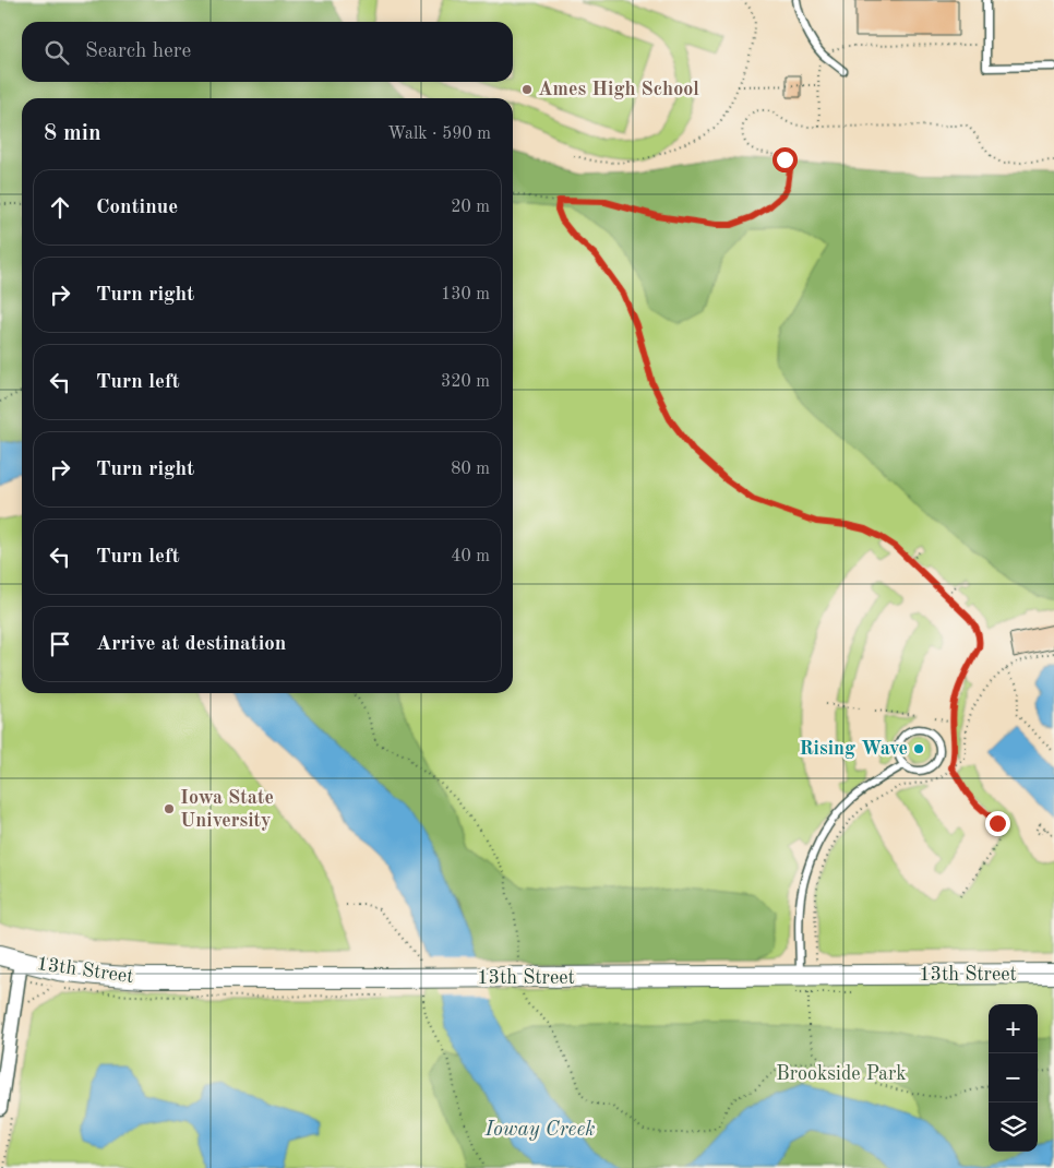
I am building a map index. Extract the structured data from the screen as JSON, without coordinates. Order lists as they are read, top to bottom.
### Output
{
  "streets": {
    "main road": ["13th Street"]
  },
  "water": ["Ioway Creek"],
  "parks": ["Brookside Park"],
  "places": ["Ames High School", "Rising Wave", "Iowa State University"],
  "page": {
    "search": "Search here",
    "heading": ["8 min", "Walk · 590 m"],
    "list": [
      ["Continue", "20 m"],
      ["Turn right", "130 m"],
      ["Turn left", "320 m"],
      ["Turn right", "80 m"],
      ["Turn left", "40 m"],
      "Arrive at destination"
    ],
    "map_buttons": ["+", "−"]
  }
}
